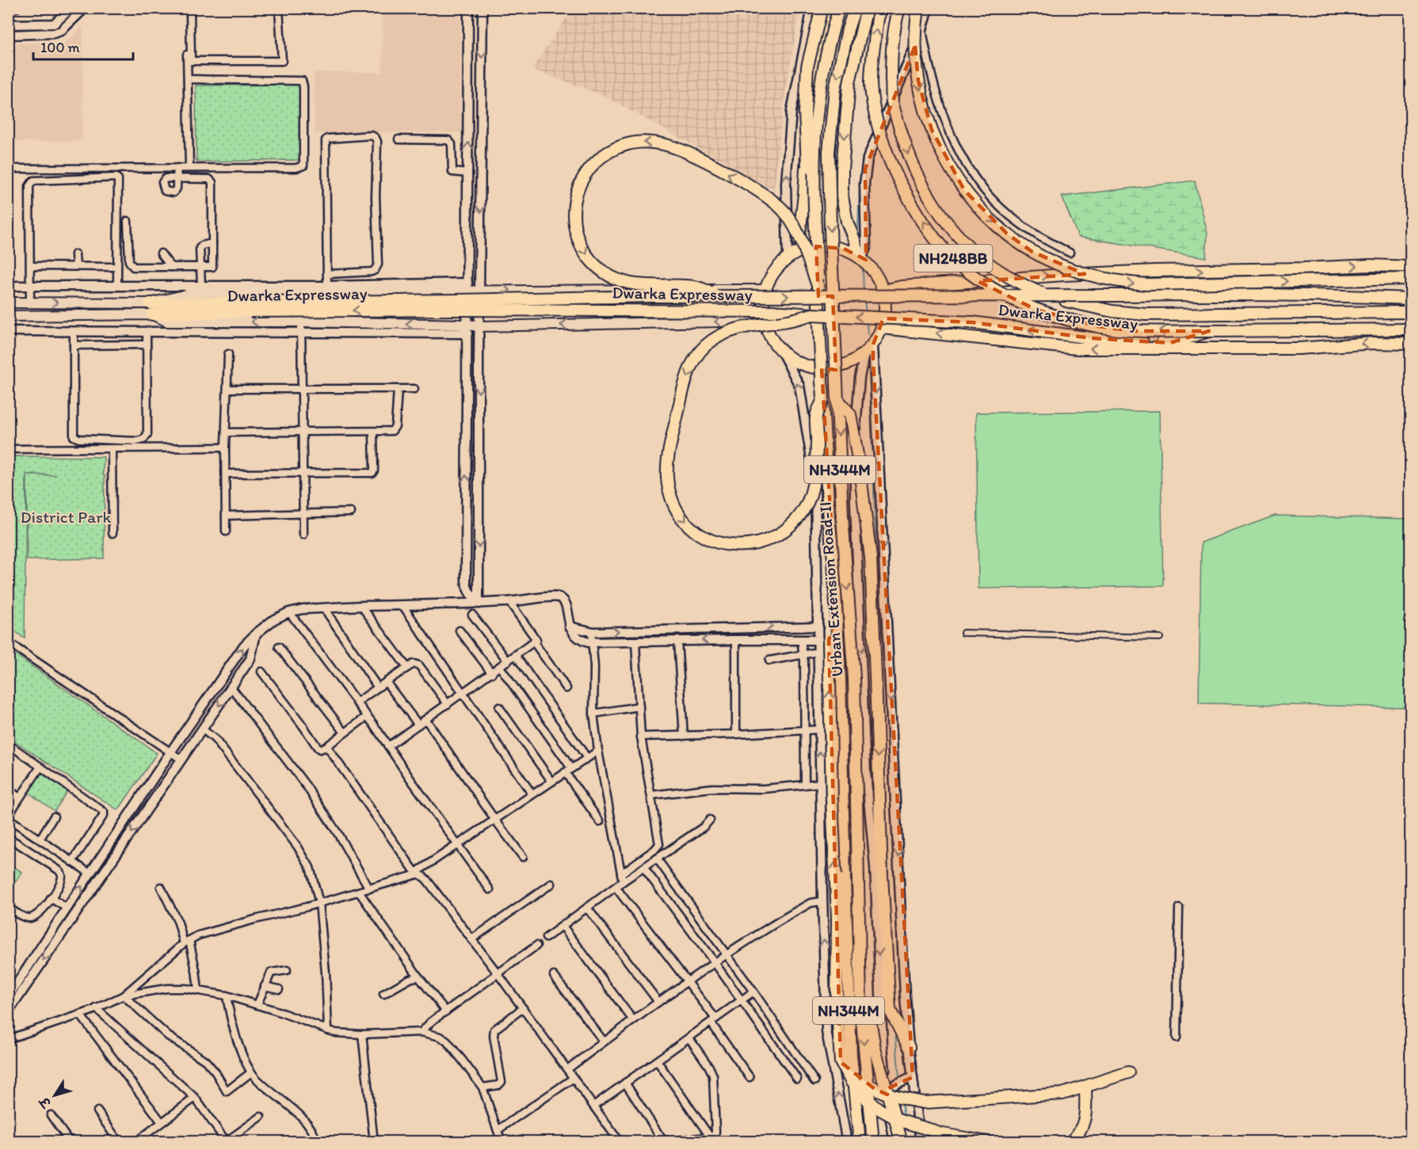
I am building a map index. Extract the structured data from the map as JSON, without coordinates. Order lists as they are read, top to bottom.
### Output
{
  "streets": {
    "highway": [
      "NH248BB",
      "Dwarka Expressway",
      "NH344M",
      "Urban Extension Road-II"
    ]
  },
  "parks": ["District Park"],
  "scale_bar": "100 m",
  "north": "bottom left"
}
